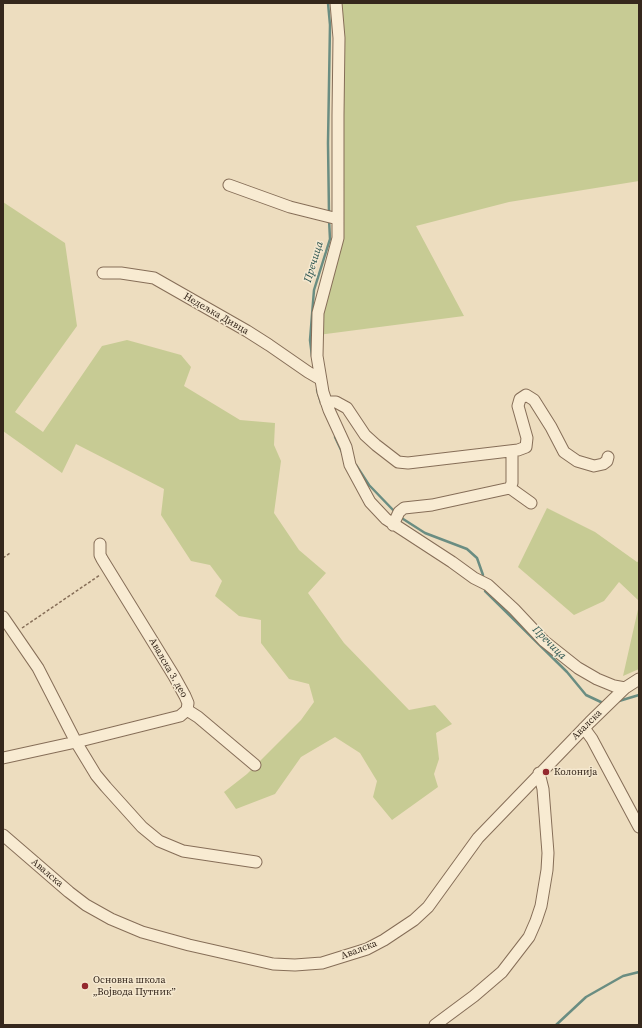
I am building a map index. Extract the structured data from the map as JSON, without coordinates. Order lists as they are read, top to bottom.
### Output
{
  "streets": {
    "street": ["Недељка Дивца", "Авалска 3. део", "Авалска"]
  },
  "water": ["Пречица"],
  "places": ["Колонија", "Основна школа „Војвода Путник”"]
}
